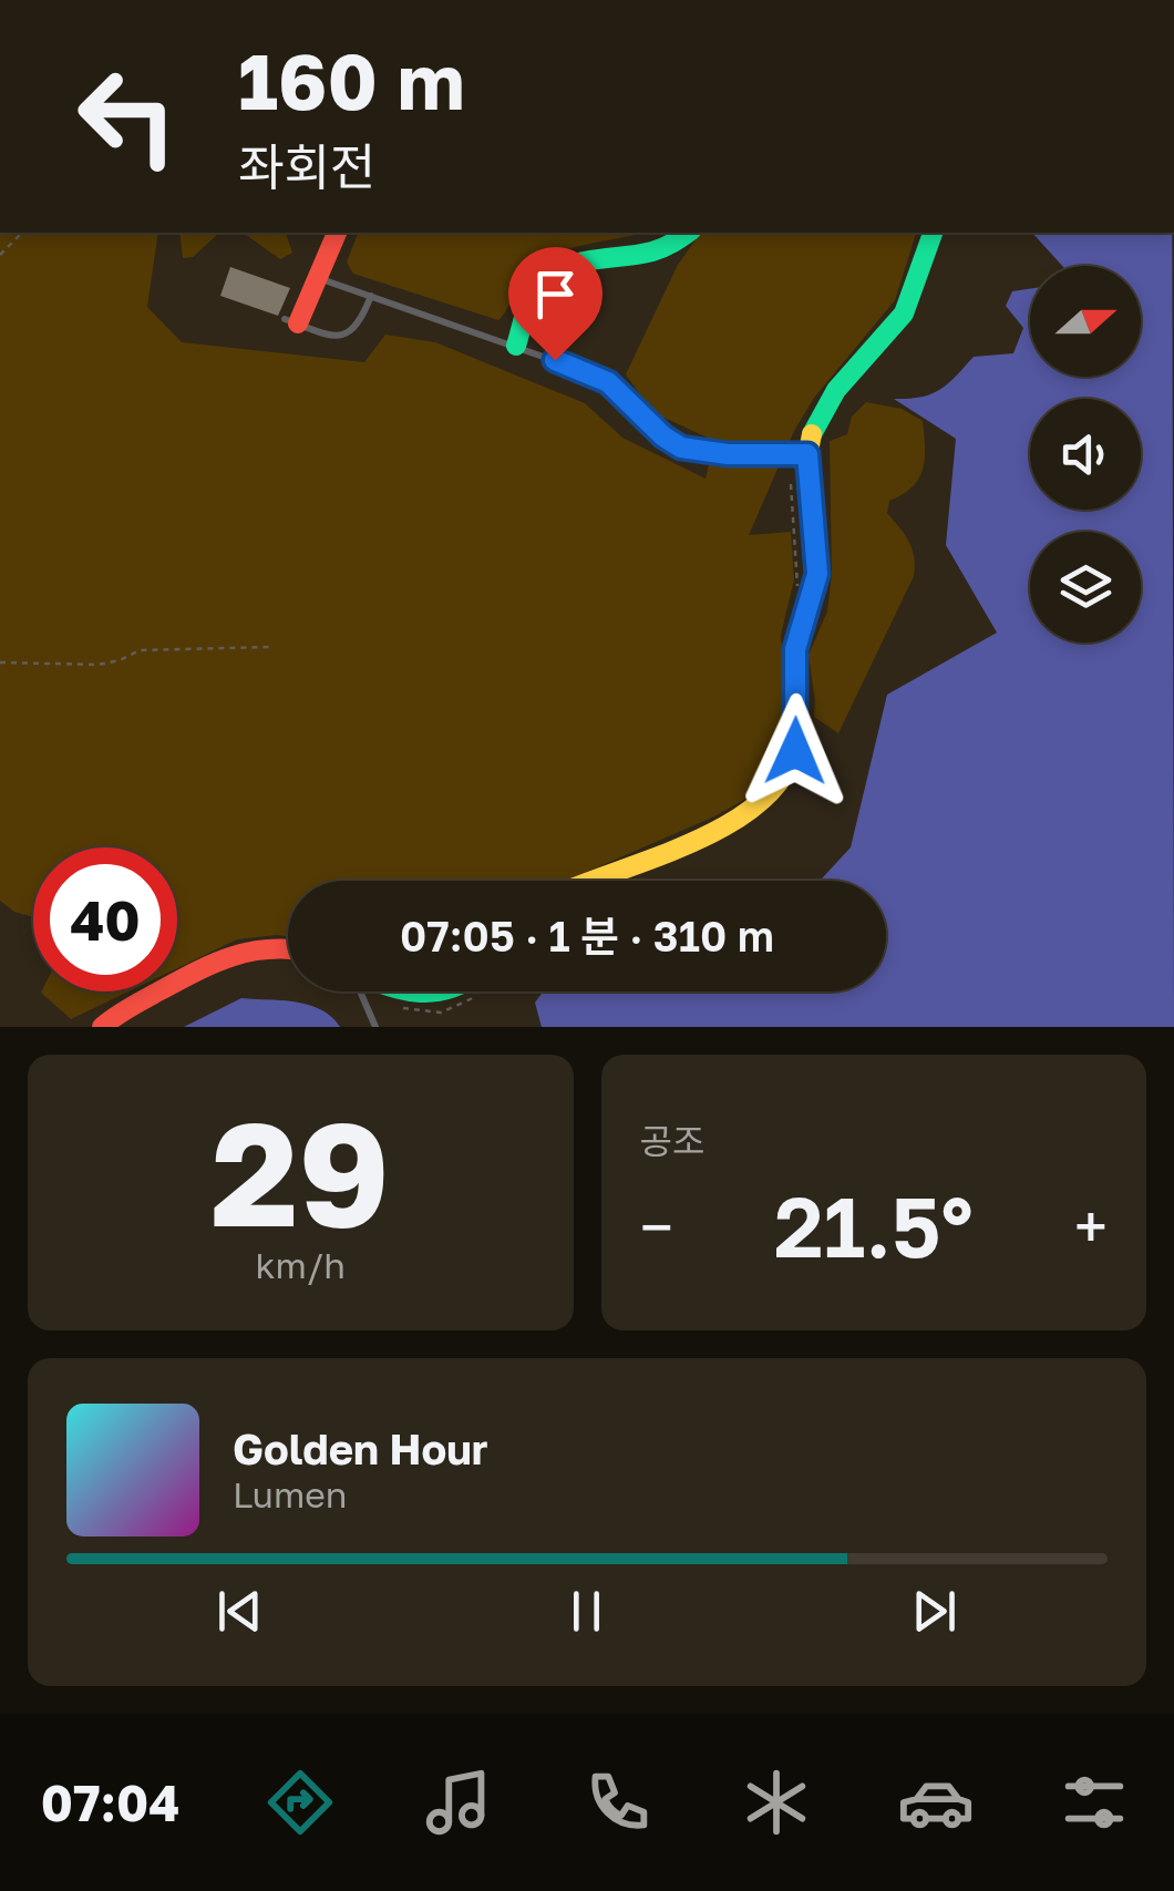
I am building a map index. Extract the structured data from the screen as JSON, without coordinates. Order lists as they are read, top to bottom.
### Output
{
  "north": "right",
  "page": {
    "turn": ["160 m", "좌회전"],
    "limit": "40",
    "trip": "07:05 · 1 분 · 310 m",
    "tile": [
      ["29", "km/h"],
      "공조"
    ],
    "heat": ["−", "21.5°", "+"],
    "song": ["Golden Hour", "Lumen"],
    "tabs": "07:04"
  }
}
